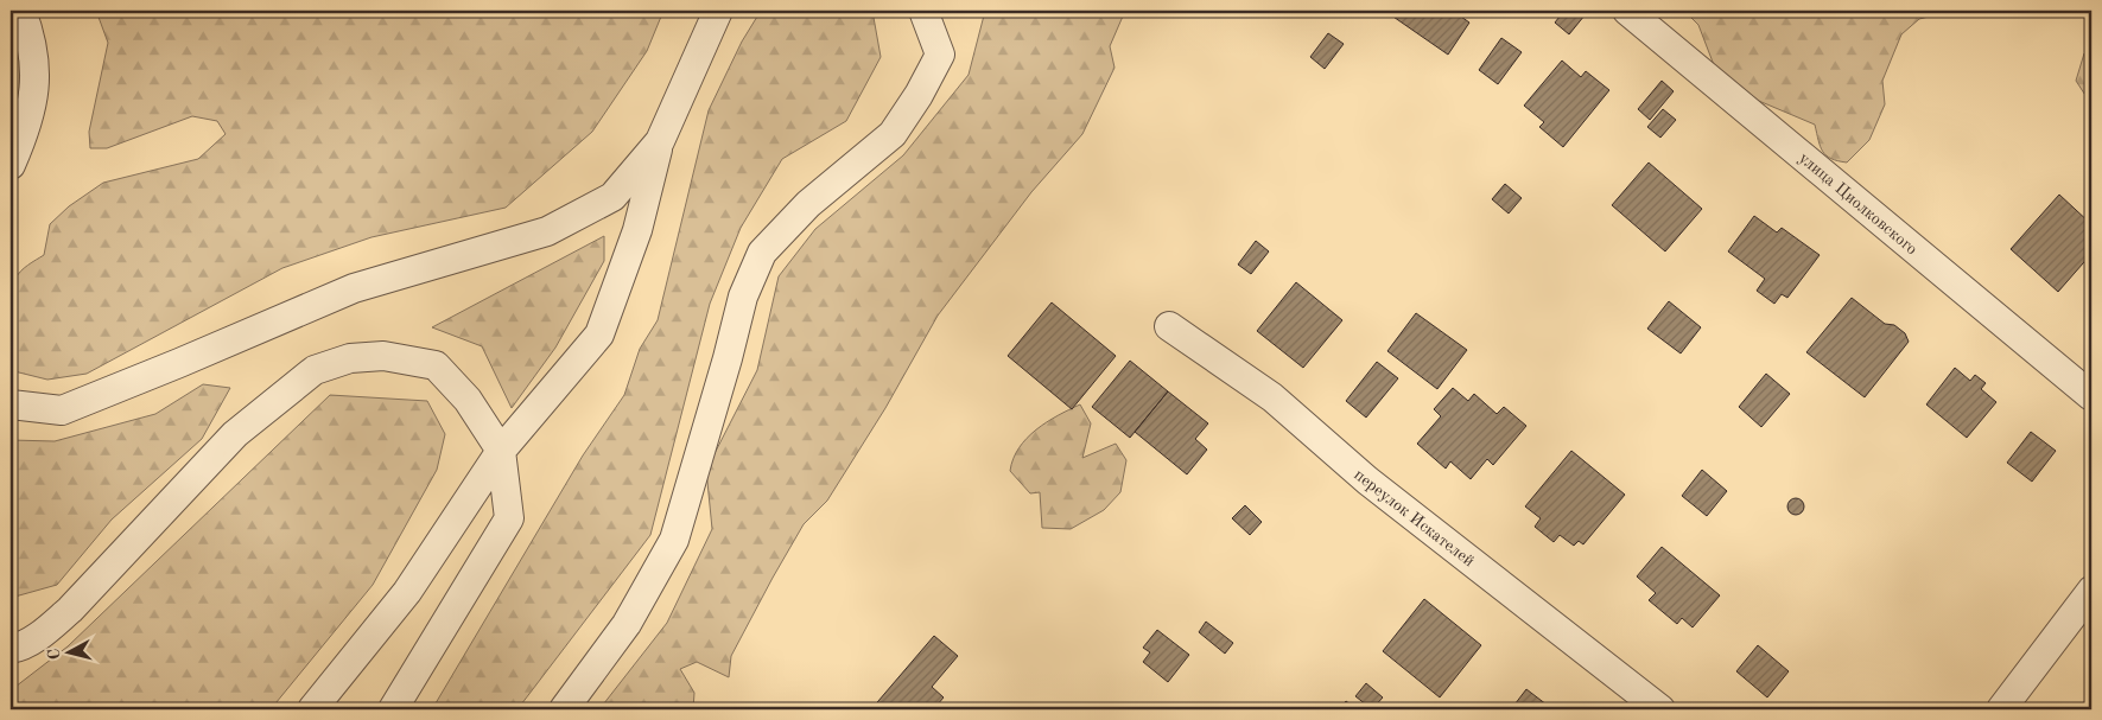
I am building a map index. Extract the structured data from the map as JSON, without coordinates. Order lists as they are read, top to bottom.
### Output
{
  "streets": {
    "street": ["улица Циолковского", "переулок Искателей"]
  },
  "north": "left"
}
